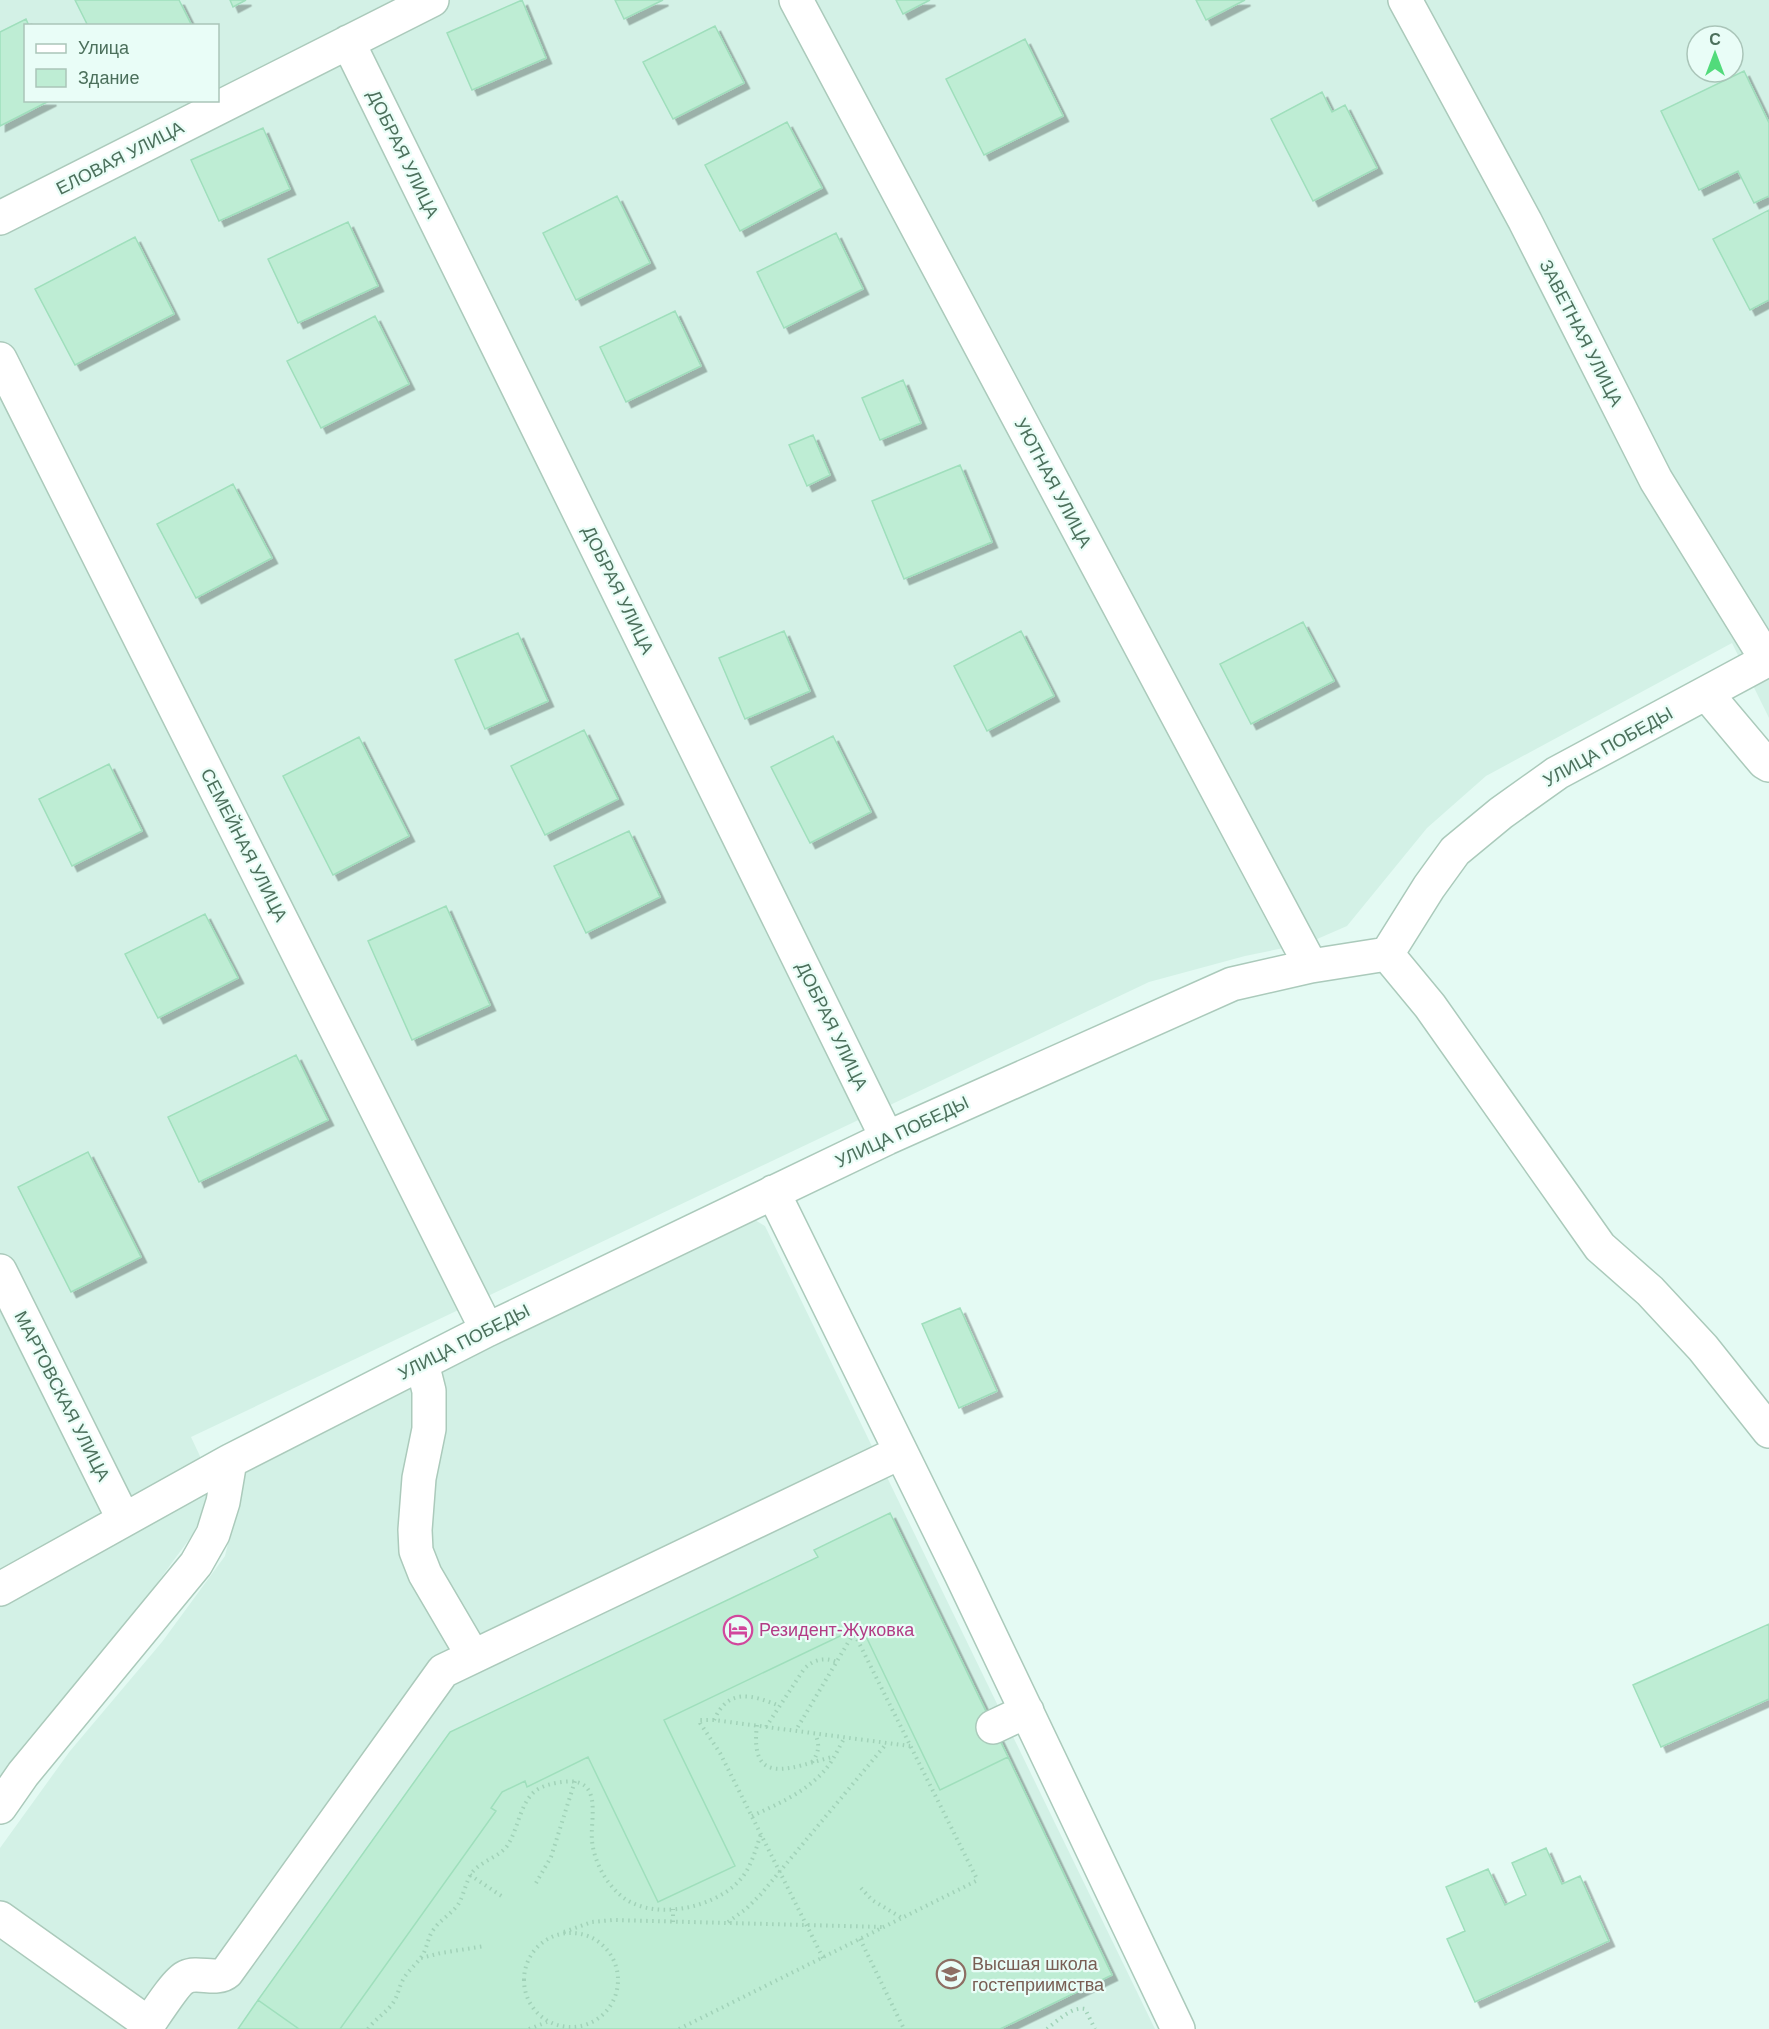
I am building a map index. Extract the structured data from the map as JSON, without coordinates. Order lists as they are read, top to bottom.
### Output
{
  "streets": {
    "street": [
      "ДОБРАЯ УЛИЦА",
      "ЕЛОВАЯ УЛИЦА",
      "ЗАВЕТНАЯ УЛИЦА",
      "УЮТНАЯ УЛИЦА",
      "УЛИЦА ПОБЕДЫ",
      "СЕМЕЙНАЯ УЛИЦА",
      "МАРТОВСКАЯ УЛИЦА"
    ]
  },
  "crossings": [
    ["ДОБРАЯ УЛИЦА", "ЕЛОВАЯ УЛИЦА"],
    ["ДОБРАЯ УЛИЦА", "УЛИЦА ПОБЕДЫ"],
    ["ЗАВЕТНАЯ УЛИЦА", "УЛИЦА ПОБЕДЫ"],
    ["УЮТНАЯ УЛИЦА", "УЛИЦА ПОБЕДЫ"],
    ["УЛИЦА ПОБЕДЫ", "СЕМЕЙНАЯ УЛИЦА"],
    ["УЛИЦА ПОБЕДЫ", "МАРТОВСКАЯ УЛИЦА"]
  ],
  "places": {
    "hotel": ["Резидент-Жуковка"],
    "school or university": ["Высшая школа гостеприимства"]
  },
  "legend": ["Улица", "Здание"],
  "north": "top"
}
